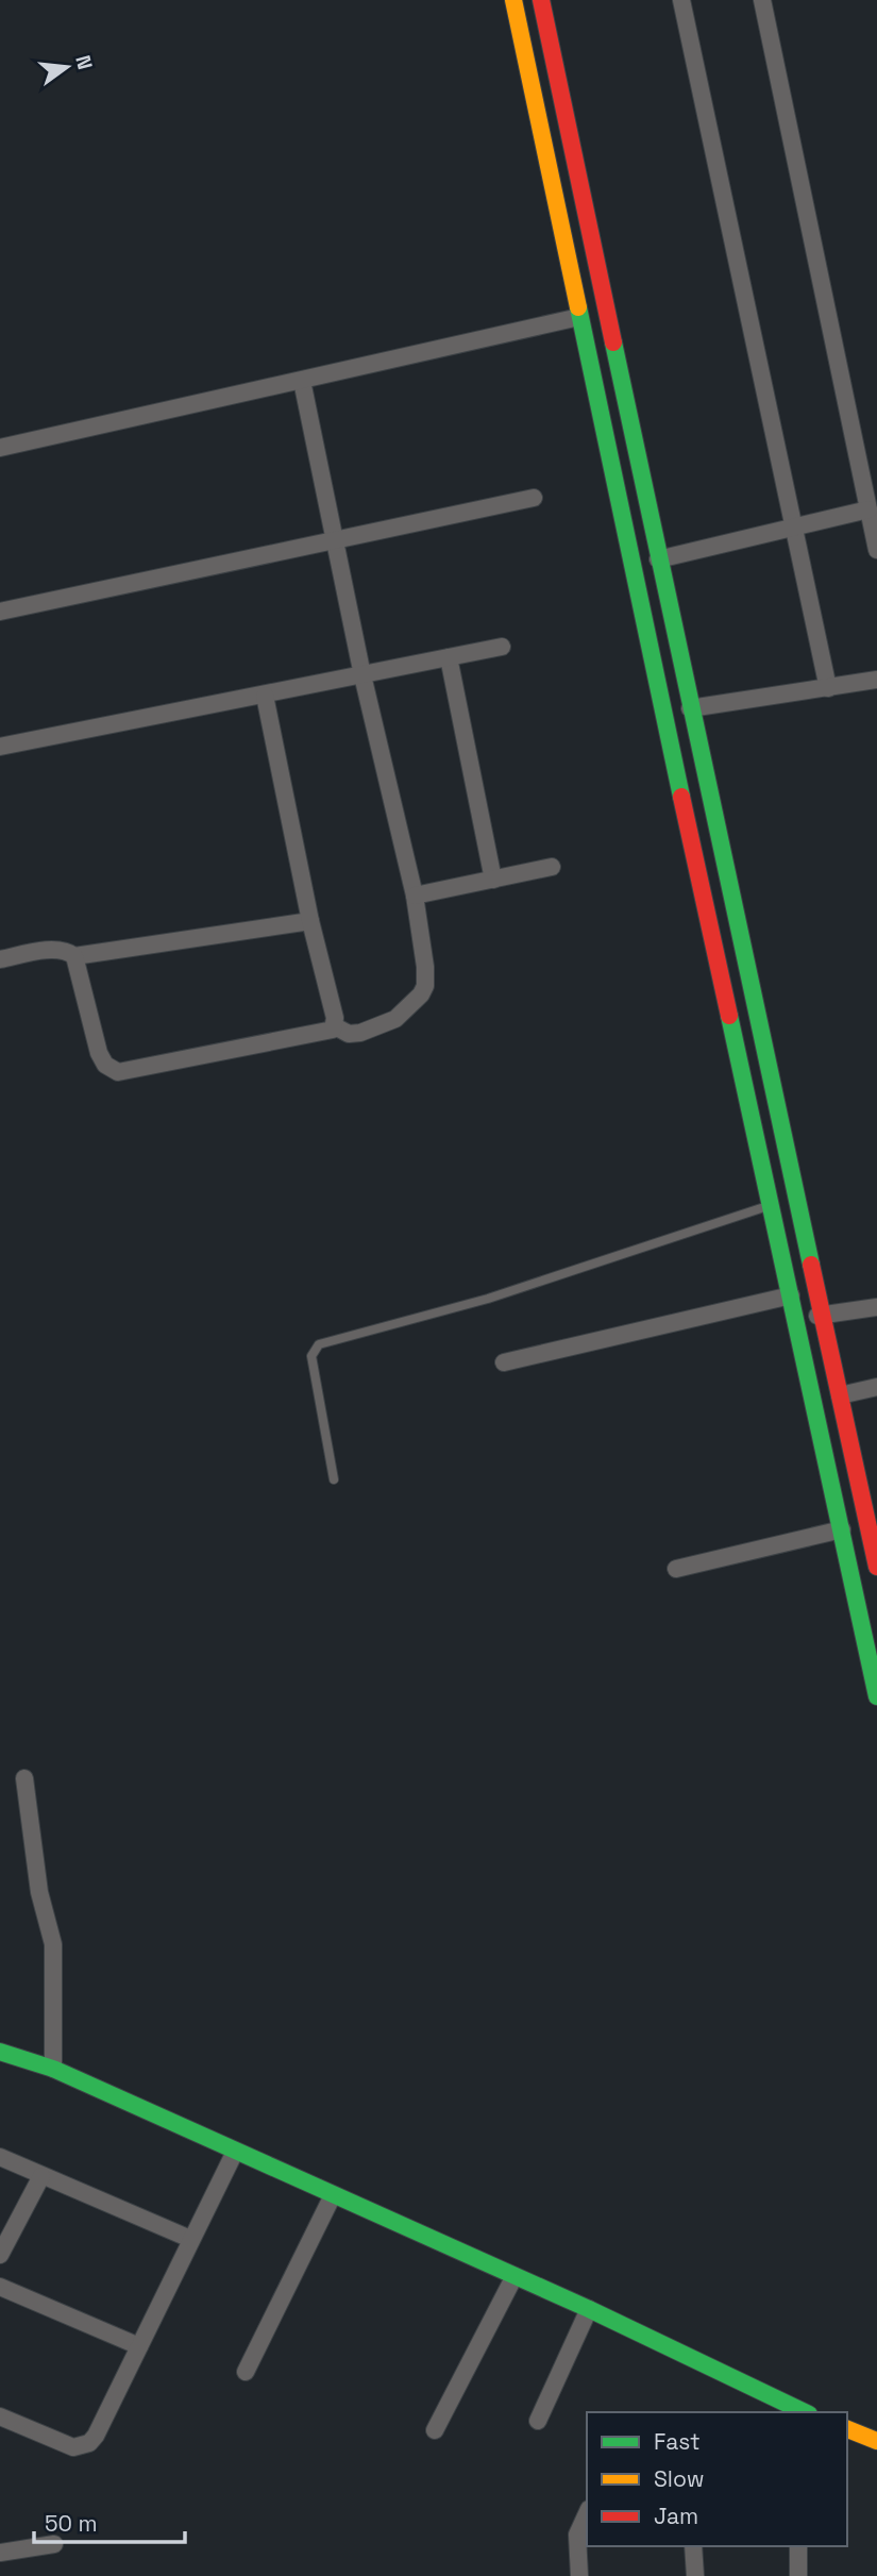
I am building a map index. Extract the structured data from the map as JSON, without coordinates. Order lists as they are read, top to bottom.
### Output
{
  "legend": ["Fast", "Slow", "Jam"],
  "scale_bar": "50 m",
  "north": "right"
}
